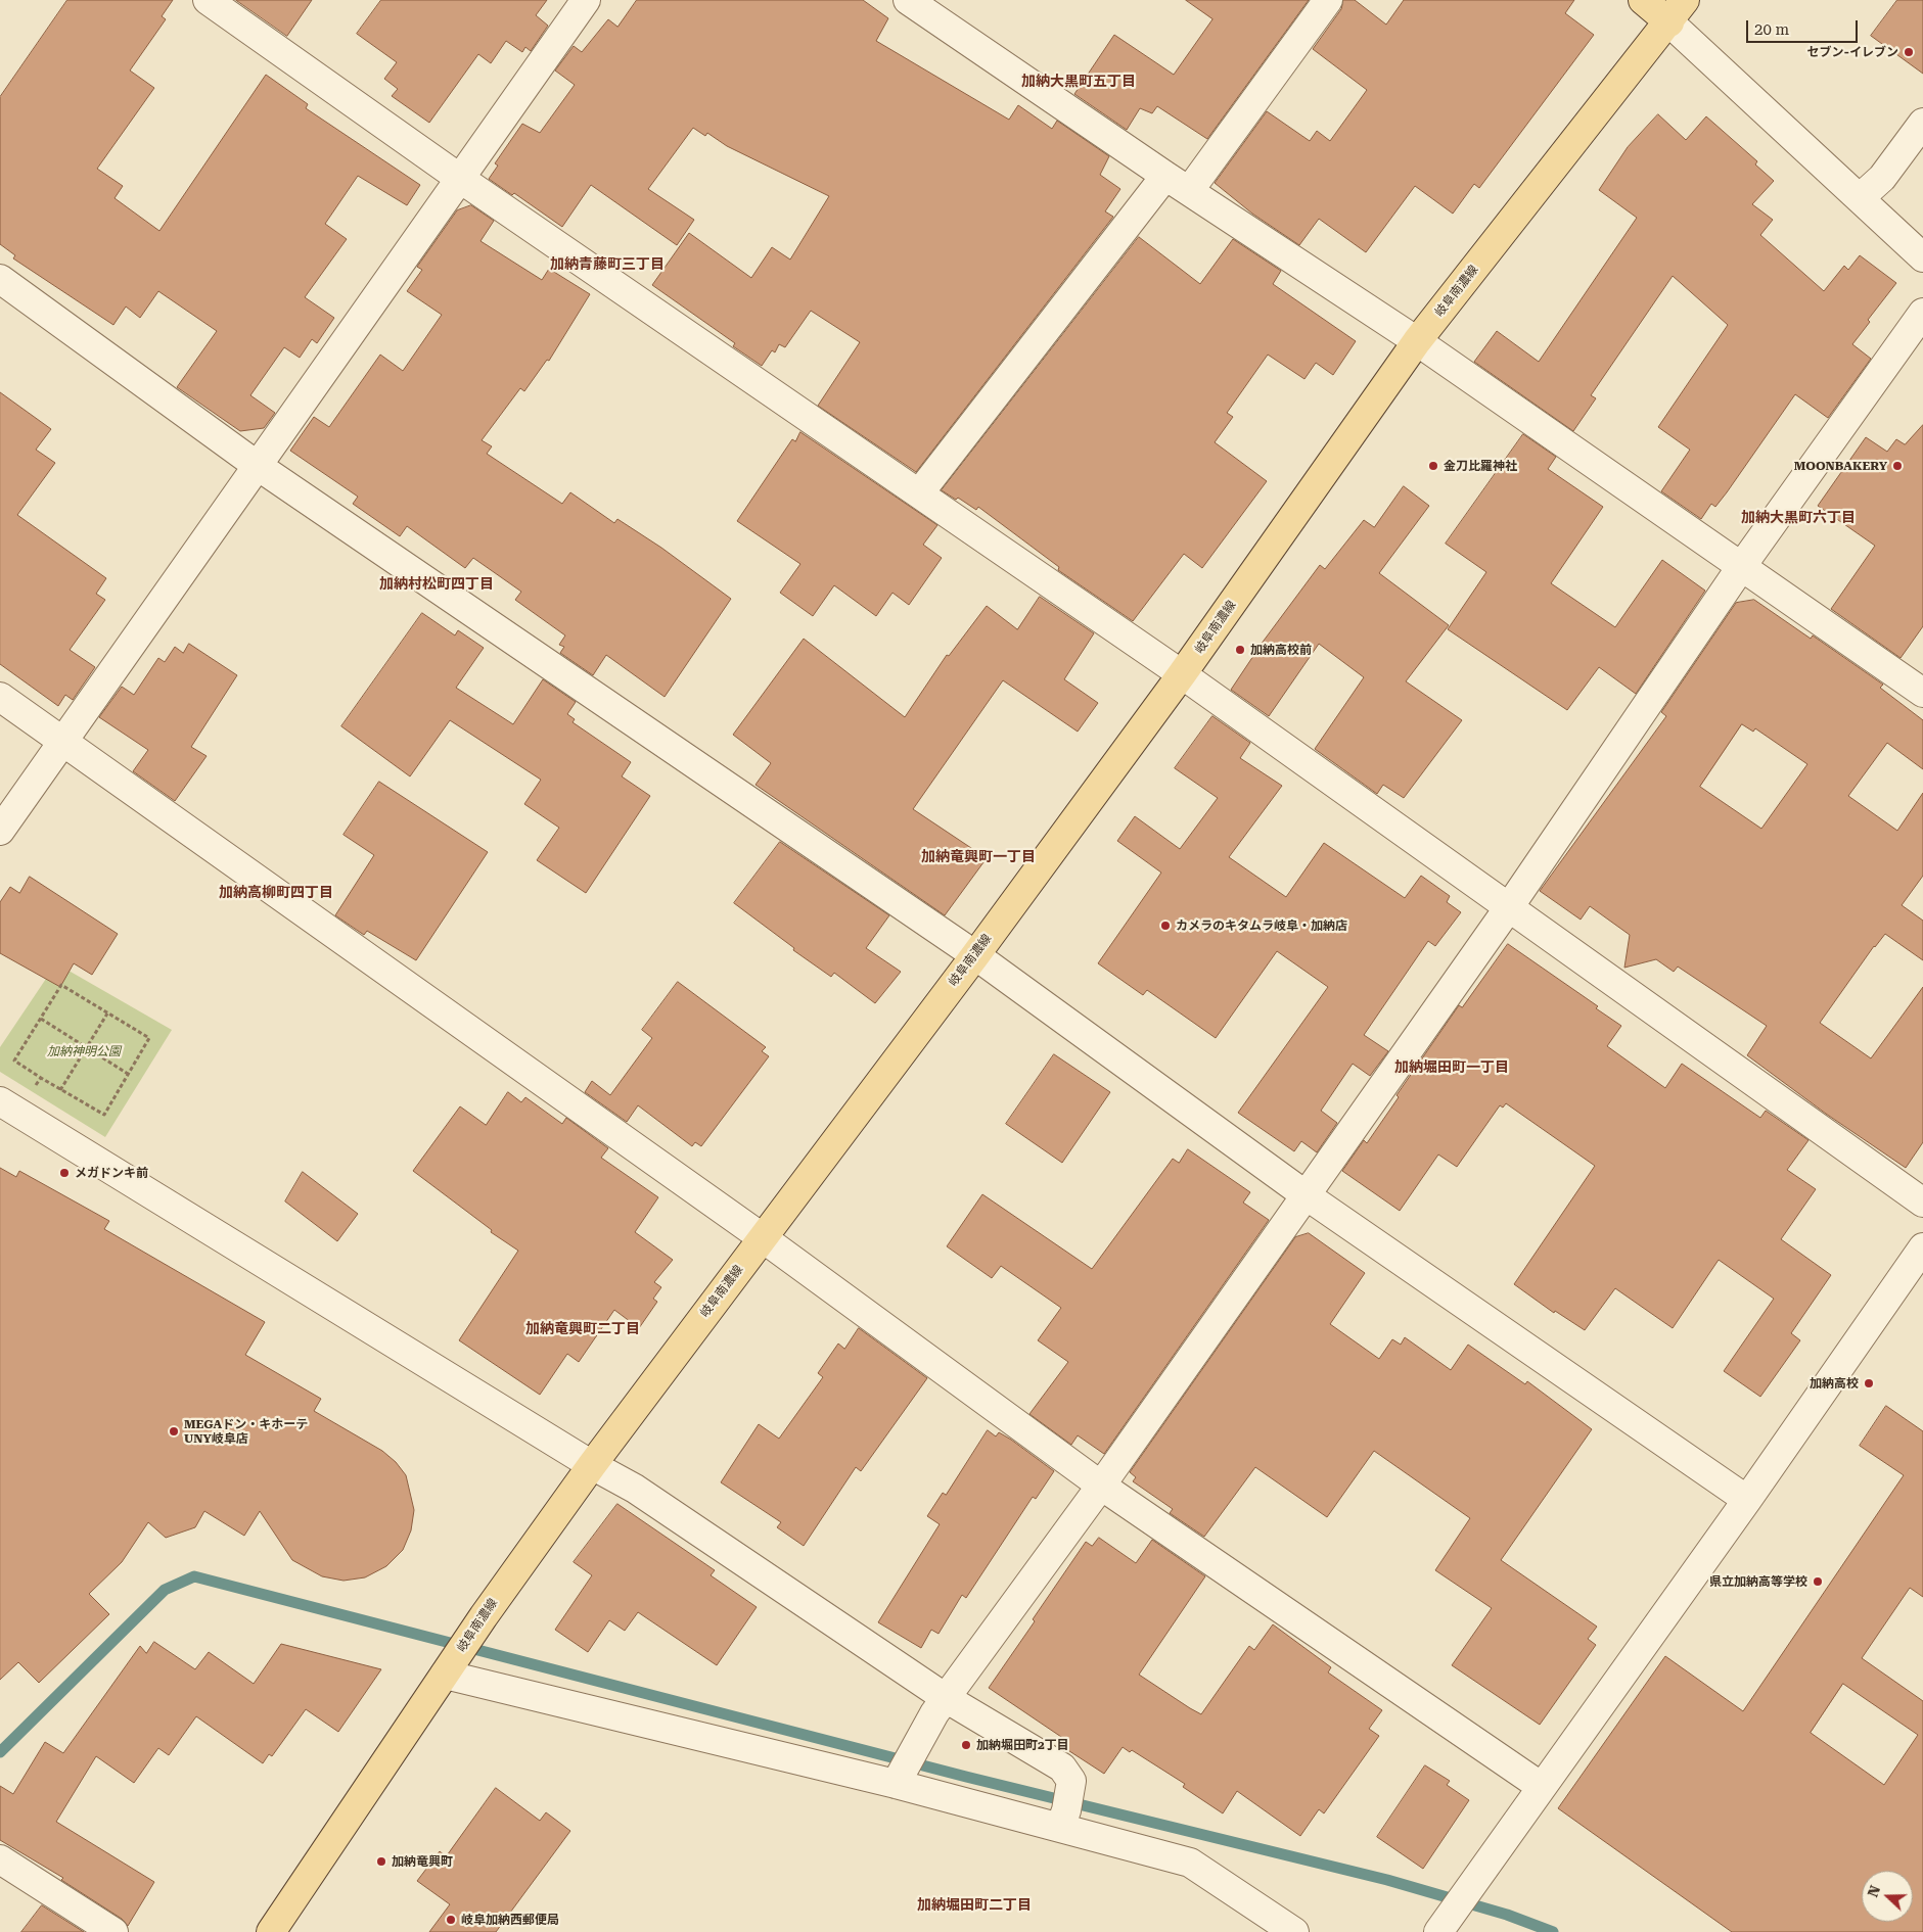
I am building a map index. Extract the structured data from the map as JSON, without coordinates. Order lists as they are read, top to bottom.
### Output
{
  "streets": {
    "main road": ["岐阜南濃線"]
  },
  "districts": [
    "加納大黒町五丁目",
    "加納青藤町三丁目",
    "加納大黒町六丁目",
    "加納村松町四丁目",
    "加納竜興町一丁目",
    "加納高柳町四丁目",
    "加納堀田町一丁目",
    "加納竜興町二丁目",
    "加納堀田町二丁目"
  ],
  "parks": ["加納神明公園"],
  "places": [
    "セブン-イレブン",
    "金刀比羅神社",
    "MOONBAKERY",
    "加納高校前",
    "カメラのキタムラ岐阜・加納店",
    "メガドンキ前",
    "加納高校",
    "MEGAドン・キホーテ UNY岐阜店",
    "県立加納高等学校",
    "加納堀田町2丁目",
    "加納竜興町",
    "岐阜加納西郵便局"
  ],
  "scale_bar": "20 m",
  "north": "left"
}
